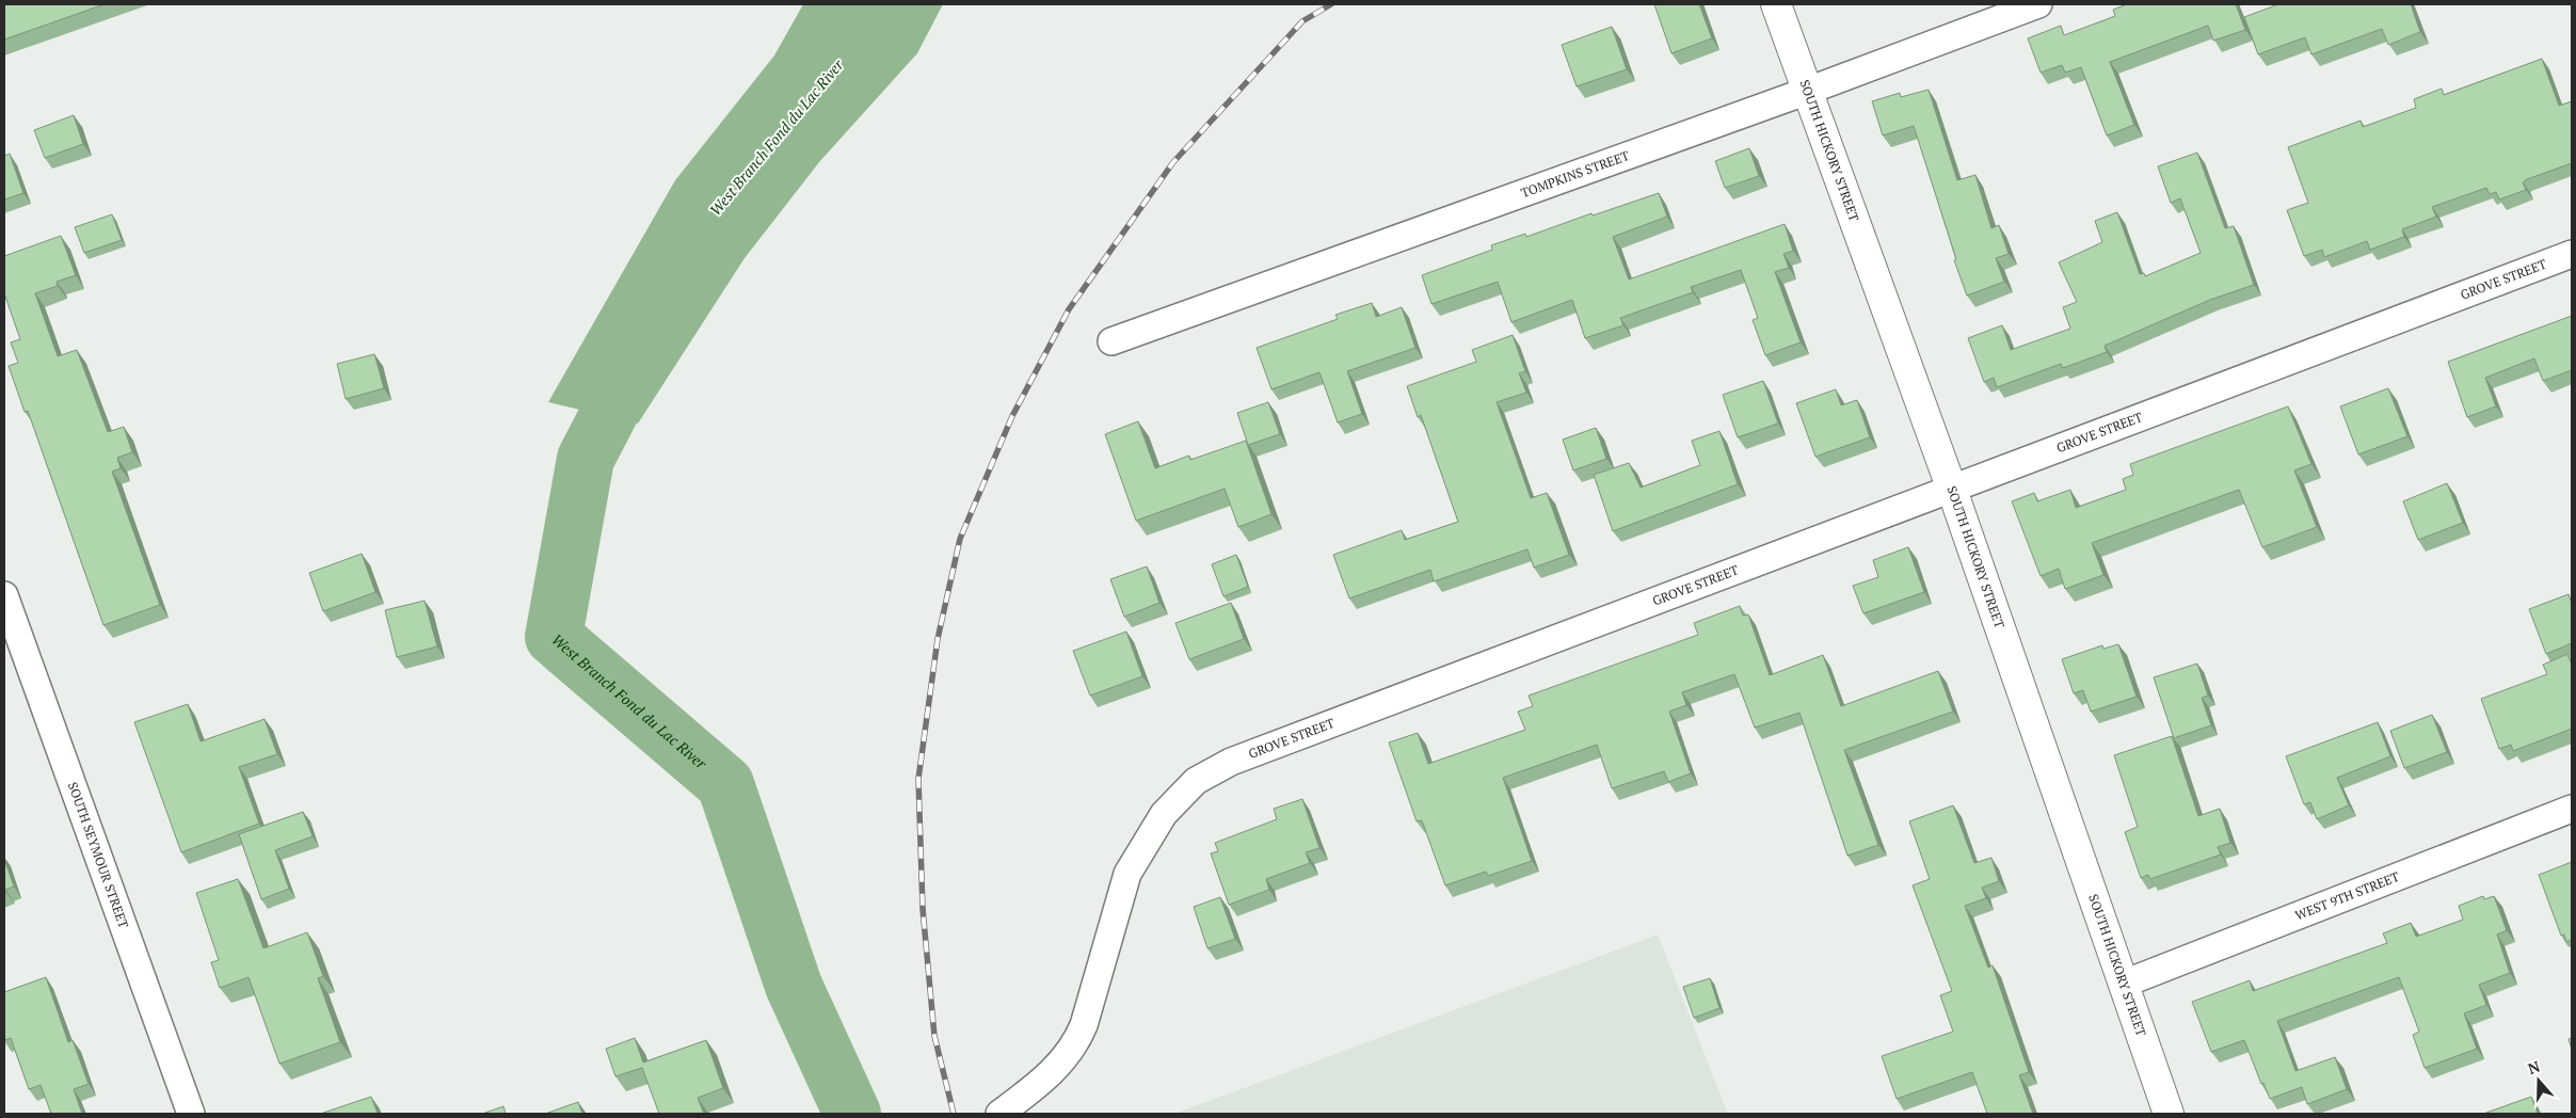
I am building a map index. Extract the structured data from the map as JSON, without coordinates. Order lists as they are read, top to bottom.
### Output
{
  "streets": {
    "street": [
      "SOUTH HICKORY STREET",
      "TOMPKINS STREET",
      "GROVE STREET",
      "SOUTH SEYMOUR STREET",
      "WEST 9TH STREET"
    ]
  },
  "crossings": [
    ["SOUTH HICKORY STREET", "TOMPKINS STREET"],
    ["SOUTH HICKORY STREET", "GROVE STREET"],
    ["SOUTH HICKORY STREET", "WEST 9TH STREET"]
  ],
  "water": ["West Branch Fond du Lac River"],
  "north": "top"
}
